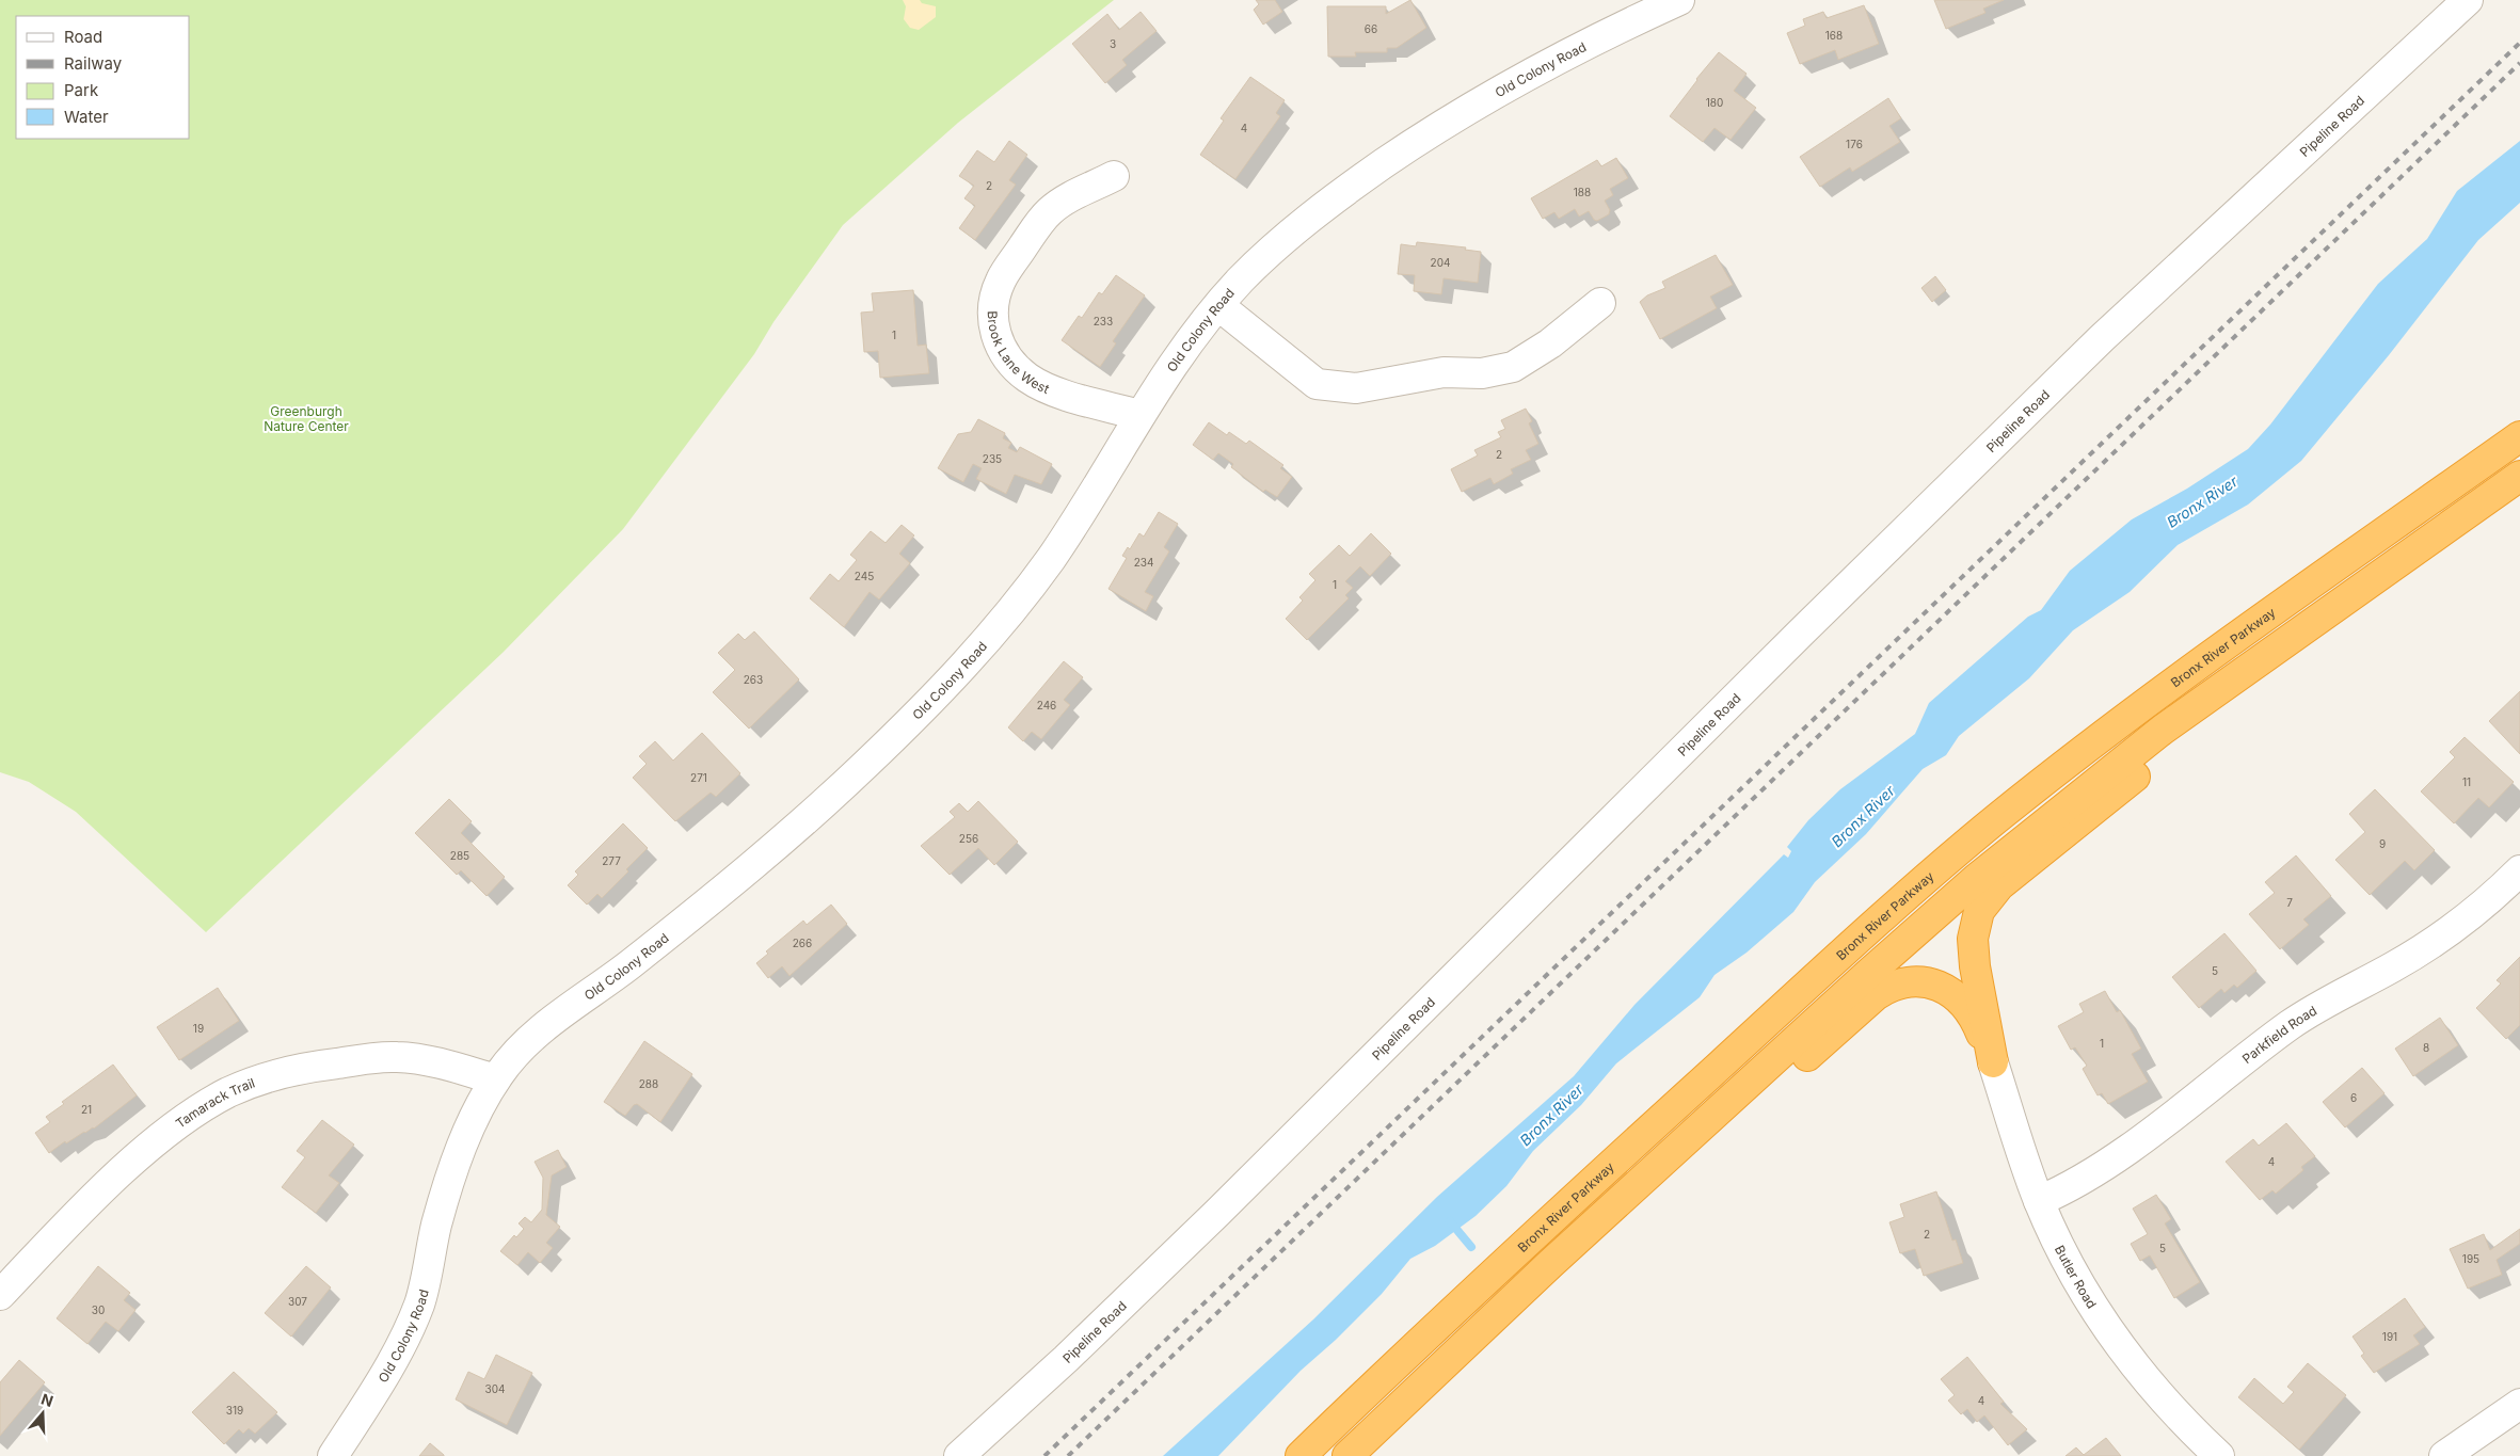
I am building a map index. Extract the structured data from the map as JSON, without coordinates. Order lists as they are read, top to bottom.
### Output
{
  "streets": {
    "highway": ["Bronx River Parkway"],
    "street": [
      "Old Colony Road",
      "Pipeline Road",
      "Brook Lane West",
      "Parkfield Road",
      "Tamarack Trail",
      "Butler Road"
    ]
  },
  "crossings": [
    ["Old Colony Road", "Brook Lane West"],
    ["Old Colony Road", "Tamarack Trail"],
    ["Parkfield Road", "Butler Road"]
  ],
  "water": ["Bronx River"],
  "parks": ["Greenburgh Nature Center"],
  "house_numbers": [
    "66",
    "168",
    "3",
    "180",
    "4",
    "176",
    "2",
    "188",
    "204",
    "233",
    "1",
    "2",
    "235",
    "234",
    "245",
    "1",
    "263",
    "246",
    "271",
    "11",
    "256",
    "9",
    "285",
    "277",
    "7",
    "266",
    "5",
    "19",
    "1",
    "8",
    "288",
    "6",
    "21",
    "4",
    "2",
    "5",
    "195",
    "307",
    "30",
    "191",
    "304",
    "4",
    "319"
  ],
  "legend": [
    "Road",
    "Railway",
    "Park",
    "Water"
  ],
  "north": "top"
}
